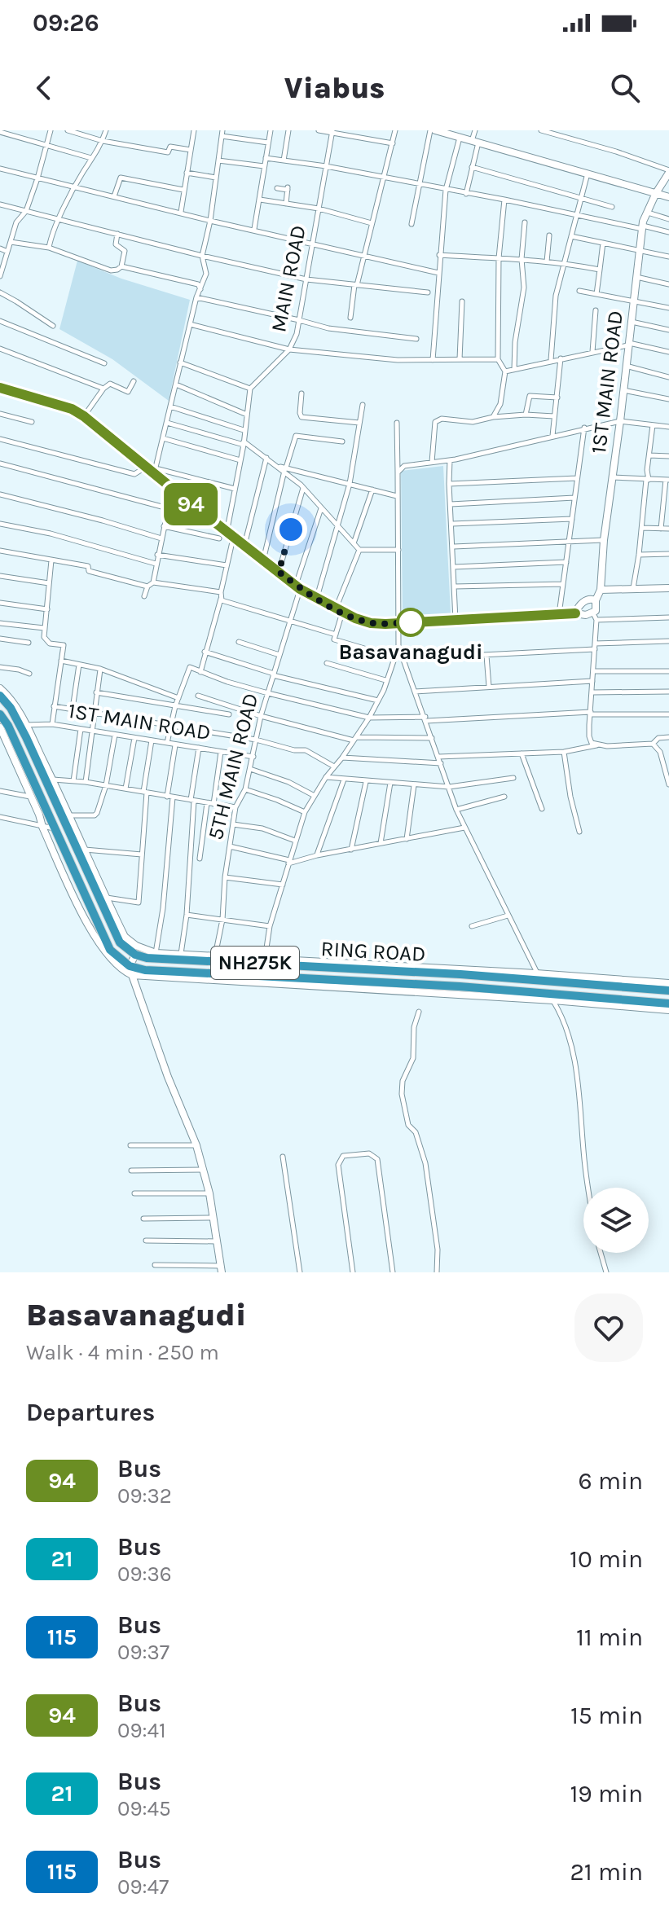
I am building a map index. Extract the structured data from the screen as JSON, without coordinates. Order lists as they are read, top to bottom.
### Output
{
  "streets": {
    "highway": ["RING ROAD", "NH275K"],
    "street": ["MAIN ROAD", "1ST MAIN ROAD", "5TH MAIN ROAD"]
  },
  "crossings": [
    ["1ST MAIN ROAD", "5TH MAIN ROAD"]
  ],
  "places": ["Basavanagudi"],
  "lines": ["bus line 94"],
  "page": {
    "status": "09:26",
    "header": "Viabus",
    "on_map": "94",
    "heading": [
      ["Basavanagudi", "Walk · 4 min · 250 m"],
      "Departures"
    ],
    "list": [
      {
        "mark": "94",
        "name": "Bus",
        "note": "09:32",
        "value": "6 min"
      },
      {
        "mark": "21",
        "name": "Bus",
        "note": "09:36",
        "value": "10 min"
      },
      {
        "mark": "115",
        "name": "Bus",
        "note": "09:37",
        "value": "11 min"
      },
      {
        "mark": "94",
        "name": "Bus",
        "note": "09:41",
        "value": "15 min"
      },
      {
        "mark": "21",
        "name": "Bus",
        "note": "09:45",
        "value": "19 min"
      },
      {
        "mark": "115",
        "name": "Bus",
        "note": "09:47",
        "value": "21 min"
      }
    ]
  }
}
